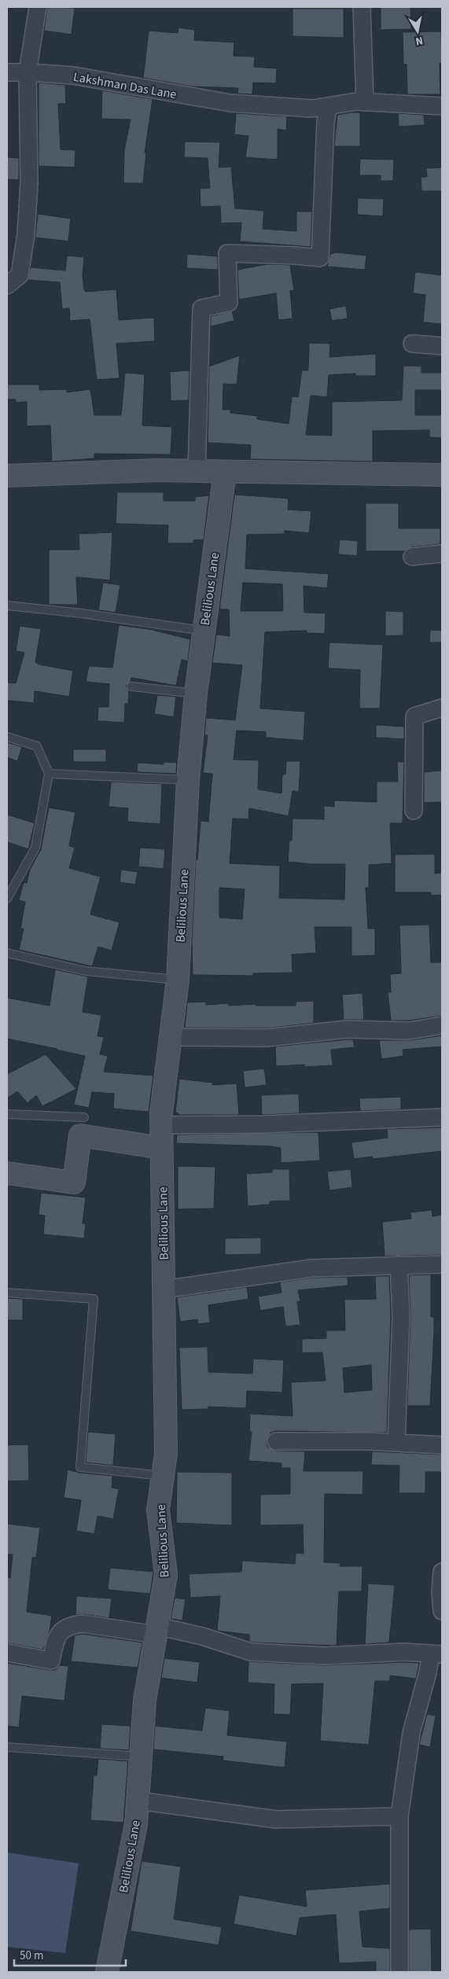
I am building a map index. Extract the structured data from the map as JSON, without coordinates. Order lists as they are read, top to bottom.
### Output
{
  "streets": {
    "street": ["Lakshman Das Lane", "Belilious Lane"]
  },
  "scale_bar": "50 m",
  "north": "bottom"
}
